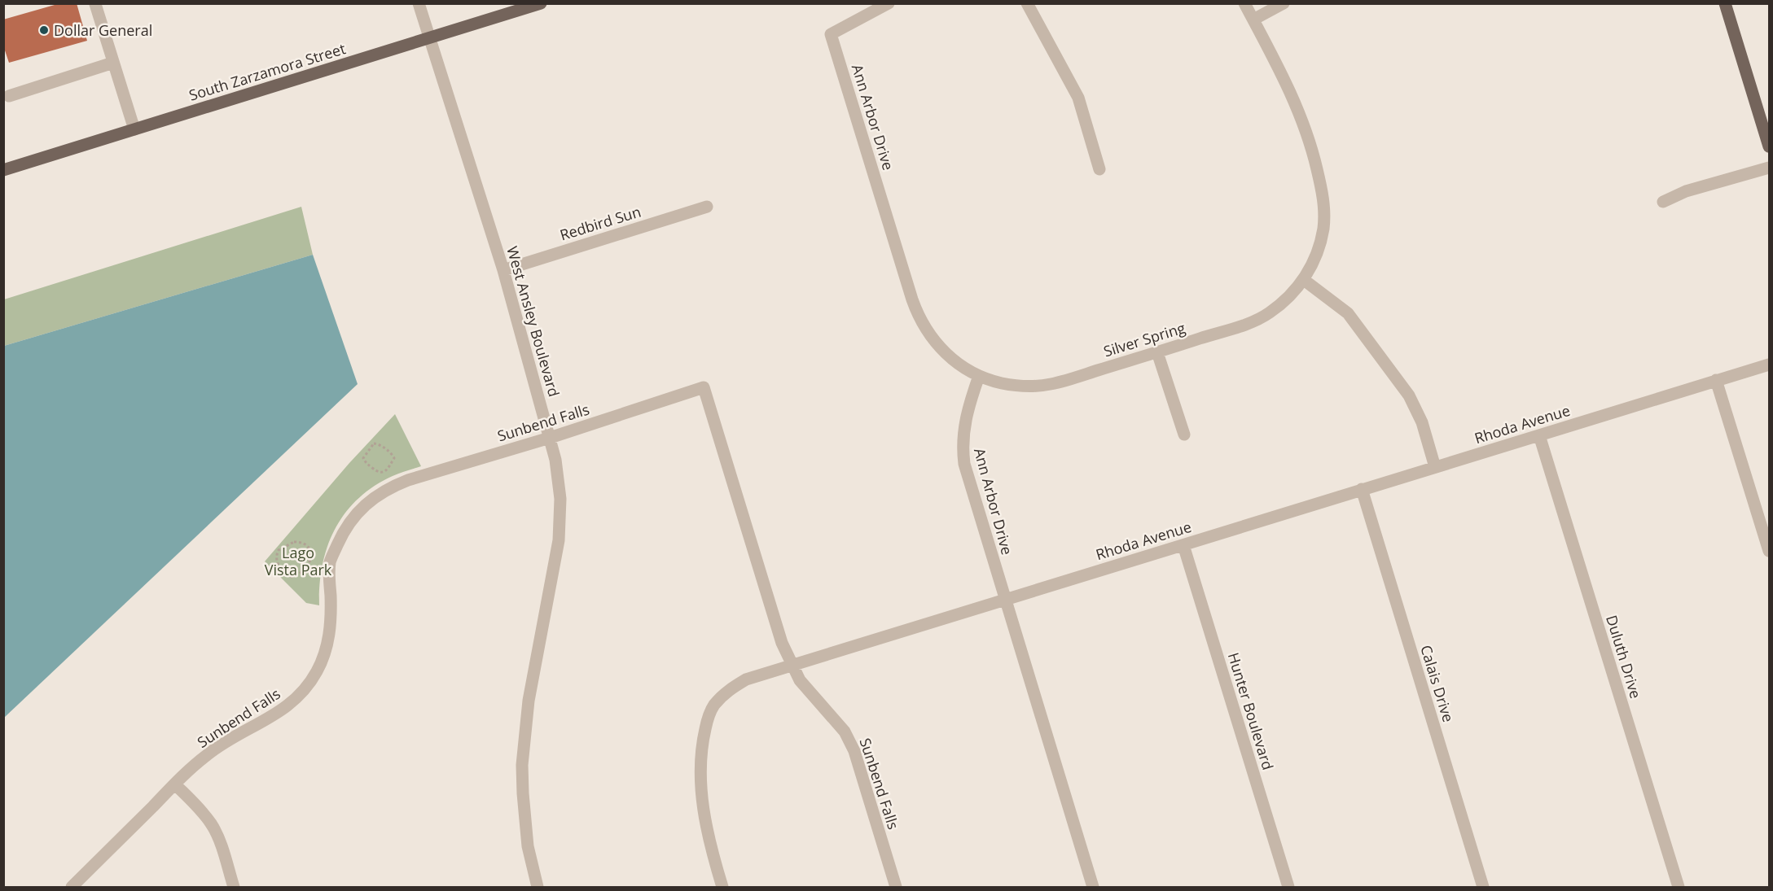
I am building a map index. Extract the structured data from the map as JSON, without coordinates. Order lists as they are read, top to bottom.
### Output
{
  "streets": {
    "main road": ["South Zarzamora Street"],
    "street": [
      "Ann Arbor Drive",
      "Redbird Sun",
      "West Ansley Boulevard",
      "Silver Spring",
      "Sunbend Falls",
      "Rhoda Avenue",
      "Duluth Drive",
      "Calais Drive",
      "Hunter Boulevard"
    ]
  },
  "crossings": [
    ["South Zarzamora Street", "West Ansley Boulevard"],
    ["Ann Arbor Drive", "Silver Spring"],
    ["Ann Arbor Drive", "Rhoda Avenue"],
    ["Redbird Sun", "West Ansley Boulevard"],
    ["West Ansley Boulevard", "Sunbend Falls"],
    ["Sunbend Falls", "Rhoda Avenue"],
    ["Rhoda Avenue", "Duluth Drive"],
    ["Rhoda Avenue", "Calais Drive"],
    ["Rhoda Avenue", "Hunter Boulevard"]
  ],
  "parks": ["Lago Vista Park"],
  "places": ["Dollar General"]
}
